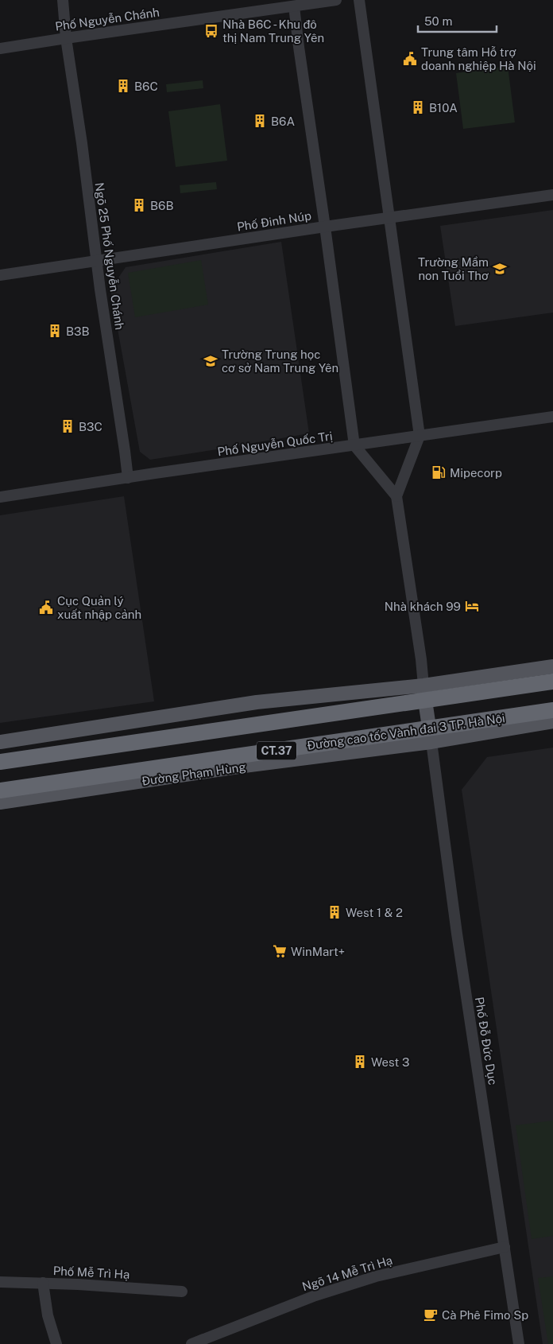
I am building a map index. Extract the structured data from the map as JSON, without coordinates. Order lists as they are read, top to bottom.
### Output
{
  "streets": {
    "highway": ["Đường cao tốc Vành đai 3 TP. Hà Nội", "CT.37"],
    "main road": ["Đường Phạm Hùng"],
    "street": [
      "Phố Nguyễn Chánh",
      "Phố Đinh Núp",
      "Ngõ 25 Phố Nguyễn Chánh",
      "Phố Nguyễn Quốc Trị",
      "Phố Đỗ Đức Dục",
      "Phố Mễ Trì Hạ",
      "Ngõ 14 Mễ Trì Hạ"
    ]
  },
  "crossings": [
    ["Phố Nguyễn Chánh", "Ngõ 25 Phố Nguyễn Chánh"],
    ["Phố Đinh Núp", "Ngõ 25 Phố Nguyễn Chánh"],
    ["Ngõ 25 Phố Nguyễn Chánh", "Phố Nguyễn Quốc Trị"],
    ["Đường Phạm Hùng", "Phố Đỗ Đức Dục"],
    ["Phố Đỗ Đức Dục", "Ngõ 14 Mễ Trì Hạ"]
  ],
  "places": {
    "bus stop": ["Nhà B6C - Khu đô thị Nam Trung Yên"],
    "public building": ["Trung tâm Hỗ trợ doanh nghiệp Hà Nội", "Cục Quản lý xuất nhập cảnh"],
    "building": [
      "B6C",
      "B10A",
      "B6A",
      "B6B",
      "B3B",
      "B3C",
      "West 1 & 2",
      "West 3"
    ],
    "school or university": ["Trường Mầm non Tuổi Thơ", "Trường Trung học cơ sở Nam Trung Yên"],
    "fuel station": ["Mipecorp"],
    "hotel": ["Nhà khách 99"],
    "supermarket": ["WinMart+"],
    "cafe": ["Cà Phê Fimo Sp"]
  },
  "scale_bar": "50 m"
}
